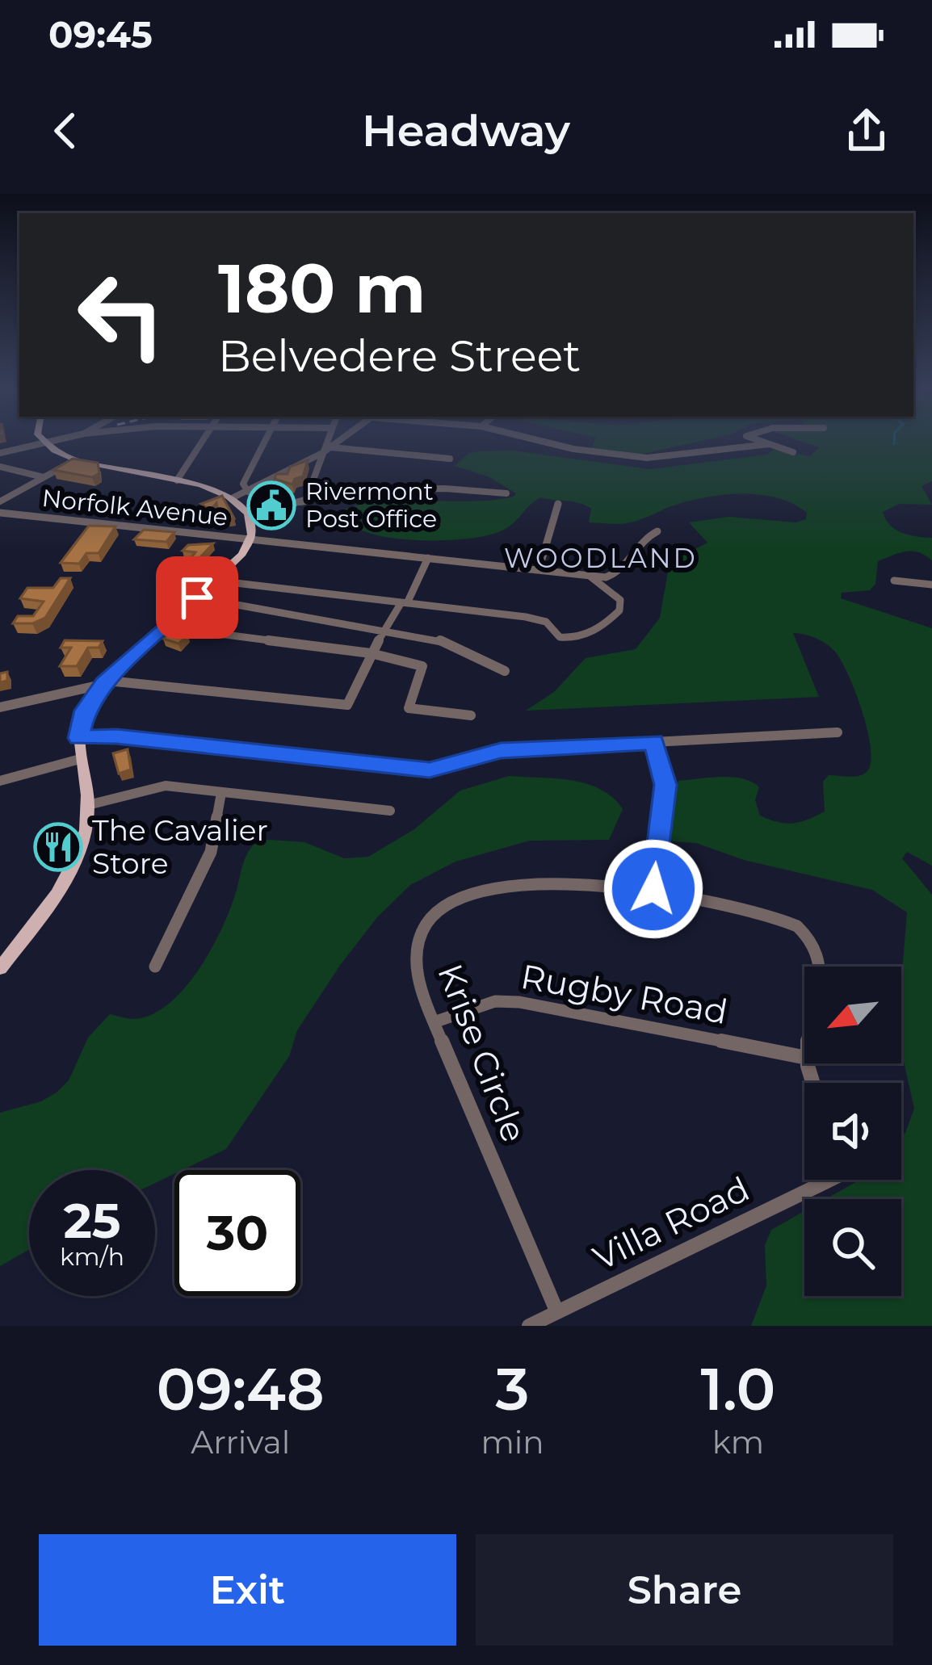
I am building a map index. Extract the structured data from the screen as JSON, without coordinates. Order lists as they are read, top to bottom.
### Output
{
  "streets": {
    "street": [
      "Norfolk Avenue",
      "Rugby Road",
      "Krise Circle",
      "Villa Road"
    ]
  },
  "crossings": [
    ["Rugby Road", "Krise Circle"],
    ["Krise Circle", "Villa Road"]
  ],
  "districts": ["WOODLAND"],
  "places": {
    "public building": ["Rivermont Post Office"],
    "restaurant": ["The Cavalier Store"]
  },
  "north": "bottom left",
  "page": {
    "status": "09:45",
    "header": "Headway",
    "turn": ["180 m", "Belvedere Street"],
    "speed": "25 km/h",
    "limit": "30",
    "eta": [
      "09:48",
      "Arrival",
      "3",
      "min",
      "1.0",
      "km"
    ],
    "buttons": ["Exit", "Share"]
  }
}
